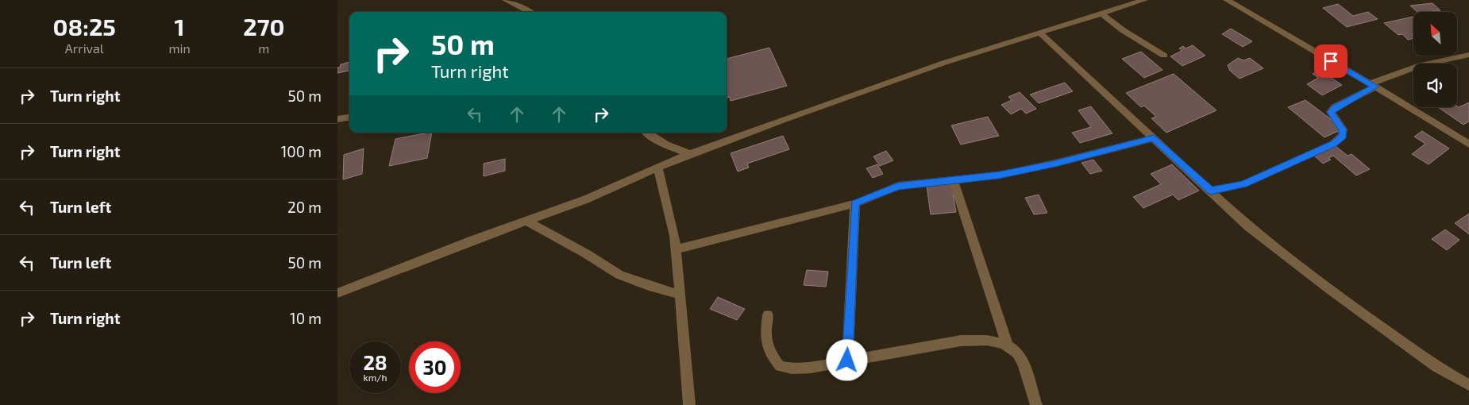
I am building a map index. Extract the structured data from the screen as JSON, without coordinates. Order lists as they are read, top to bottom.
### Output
{
  "north": "top left",
  "page": {
    "eta": [
      "08:25",
      "Arrival",
      "1",
      "min",
      "270",
      "m"
    ],
    "turn": ["50 m", "Turn right"],
    "list": [
      {
        "name": "Turn right",
        "value": "50 m"
      },
      {
        "name": "Turn right",
        "value": "100 m"
      },
      {
        "name": "Turn left",
        "value": "20 m"
      },
      {
        "name": "Turn left",
        "value": "50 m"
      },
      {
        "name": "Turn right",
        "value": "10 m"
      }
    ],
    "speed": "28 km/h",
    "limit": "30"
  }
}
